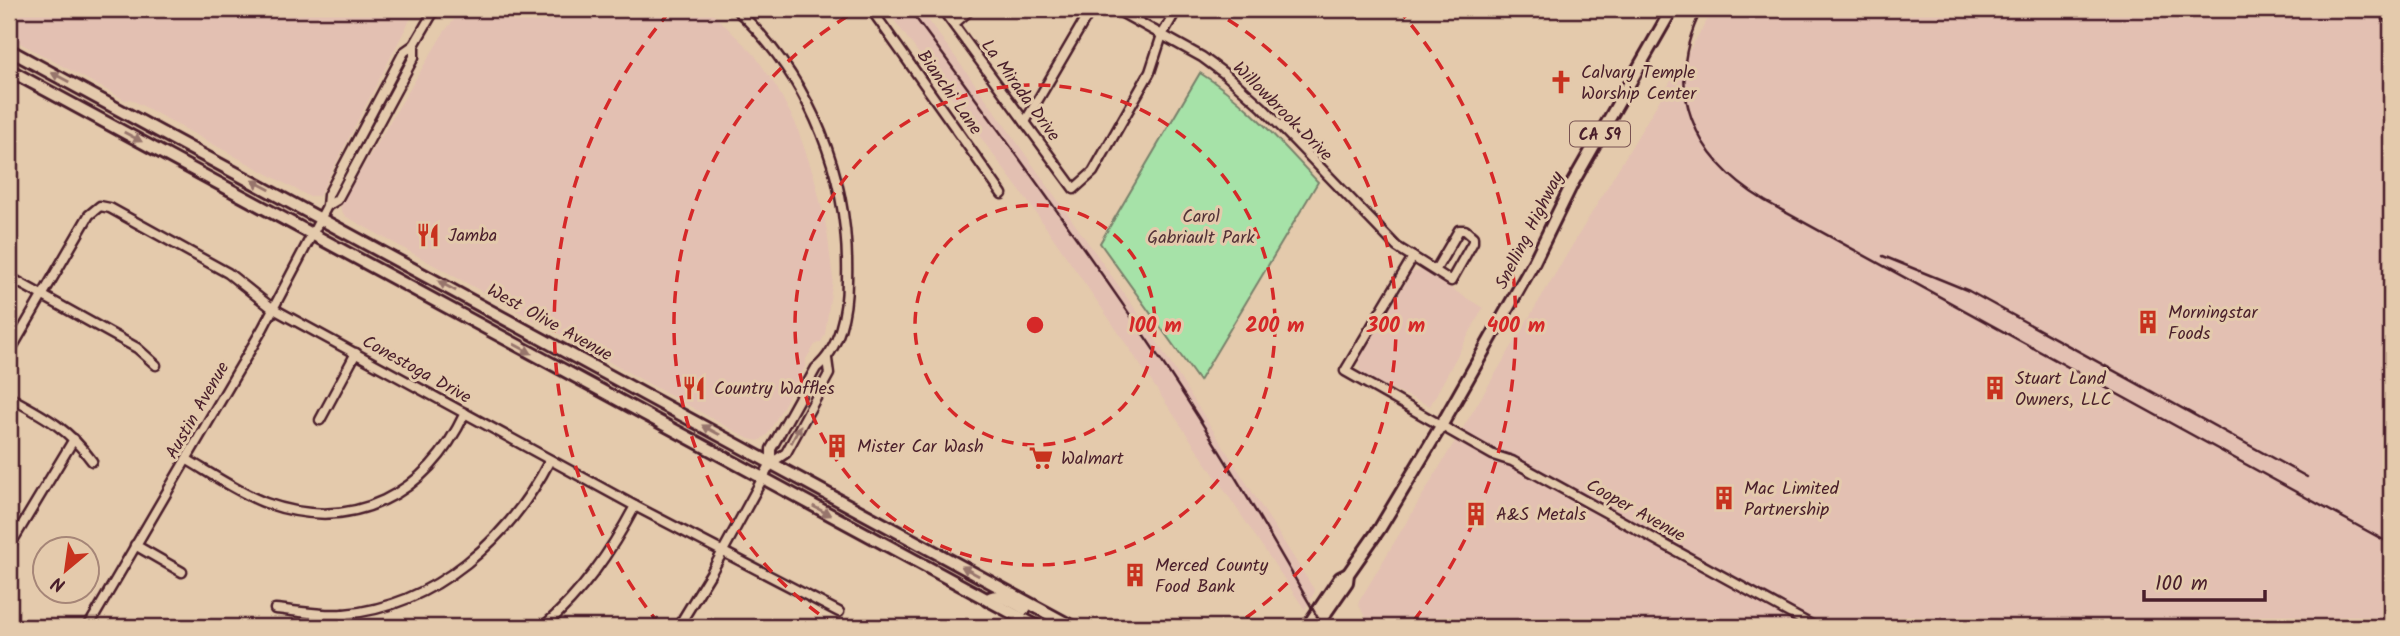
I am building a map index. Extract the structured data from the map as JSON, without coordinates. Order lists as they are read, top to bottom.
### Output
{
  "streets": {
    "main road": ["CA 59", "Snelling Highway", "West Olive Avenue"],
    "street": [
      "La Mirada Drive",
      "Bianchi Lane",
      "Willowbrook Drive",
      "Conestoga Drive",
      "Austin Avenue",
      "Cooper Avenue"
    ]
  },
  "crossings": [
    ["La Mirada Drive", "Willowbrook Drive"],
    ["Snelling Highway", "Cooper Avenue"],
    ["West Olive Avenue", "Austin Avenue"],
    ["Conestoga Drive", "Austin Avenue"]
  ],
  "parks": ["Carol Gabriault Park"],
  "places": {
    "church": ["Calvary Temple Worship Center"],
    "restaurant": ["Jamba", "Country Waffles"],
    "building": [
      "Morningstar Foods",
      "Stuart Land Owners, LLC",
      "Mister Car Wash",
      "Mac Limited Partnership",
      "A&S Metals",
      "Merced County Food Bank"
    ],
    "supermarket": ["Walmart"]
  },
  "scale_bar": "100 m",
  "north": "bottom left",
  "rings": [
    "100 m",
    "200 m",
    "300 m",
    "400 m"
  ]
}
